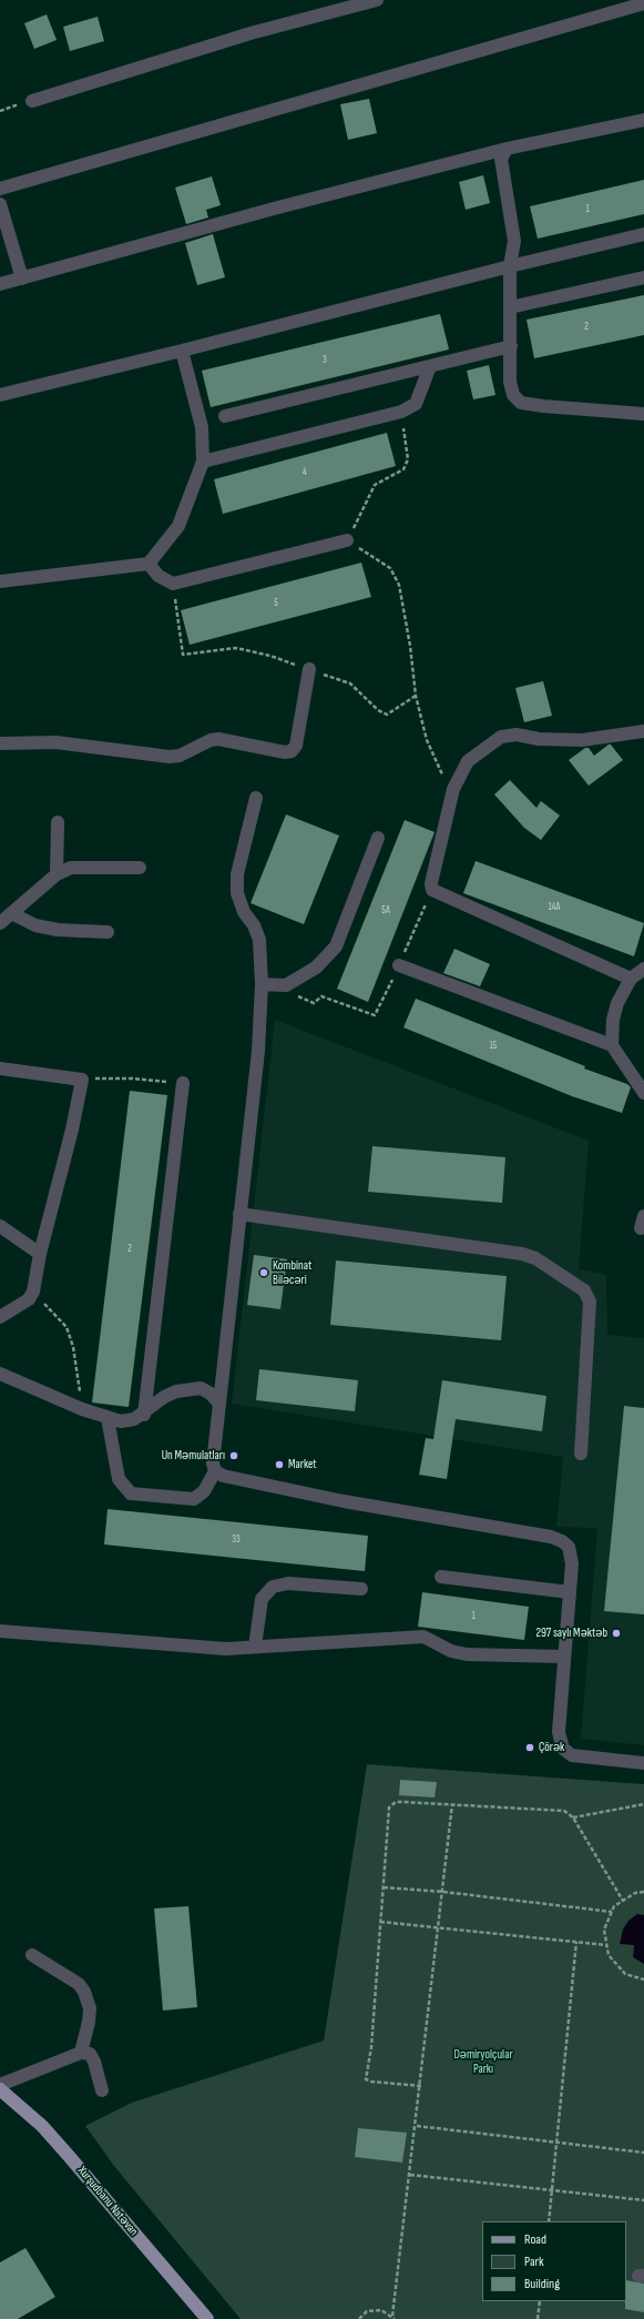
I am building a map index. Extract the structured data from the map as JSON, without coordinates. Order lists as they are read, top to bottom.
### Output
{
  "streets": {
    "main road": ["Xurşudbanu Natəvan"]
  },
  "parks": ["Dəmiryolçular Parkı"],
  "places": [
    "Kombinat Biləcəri",
    "Un Məmulatları",
    "Market",
    "297 saylı Məktəb",
    "Çörək"
  ],
  "house_numbers": [
    "1",
    "2",
    "3",
    "4",
    "5",
    "14A",
    "5A",
    "15",
    "2",
    "33",
    "1"
  ],
  "legend": ["Road", "Park", "Building"]
}
